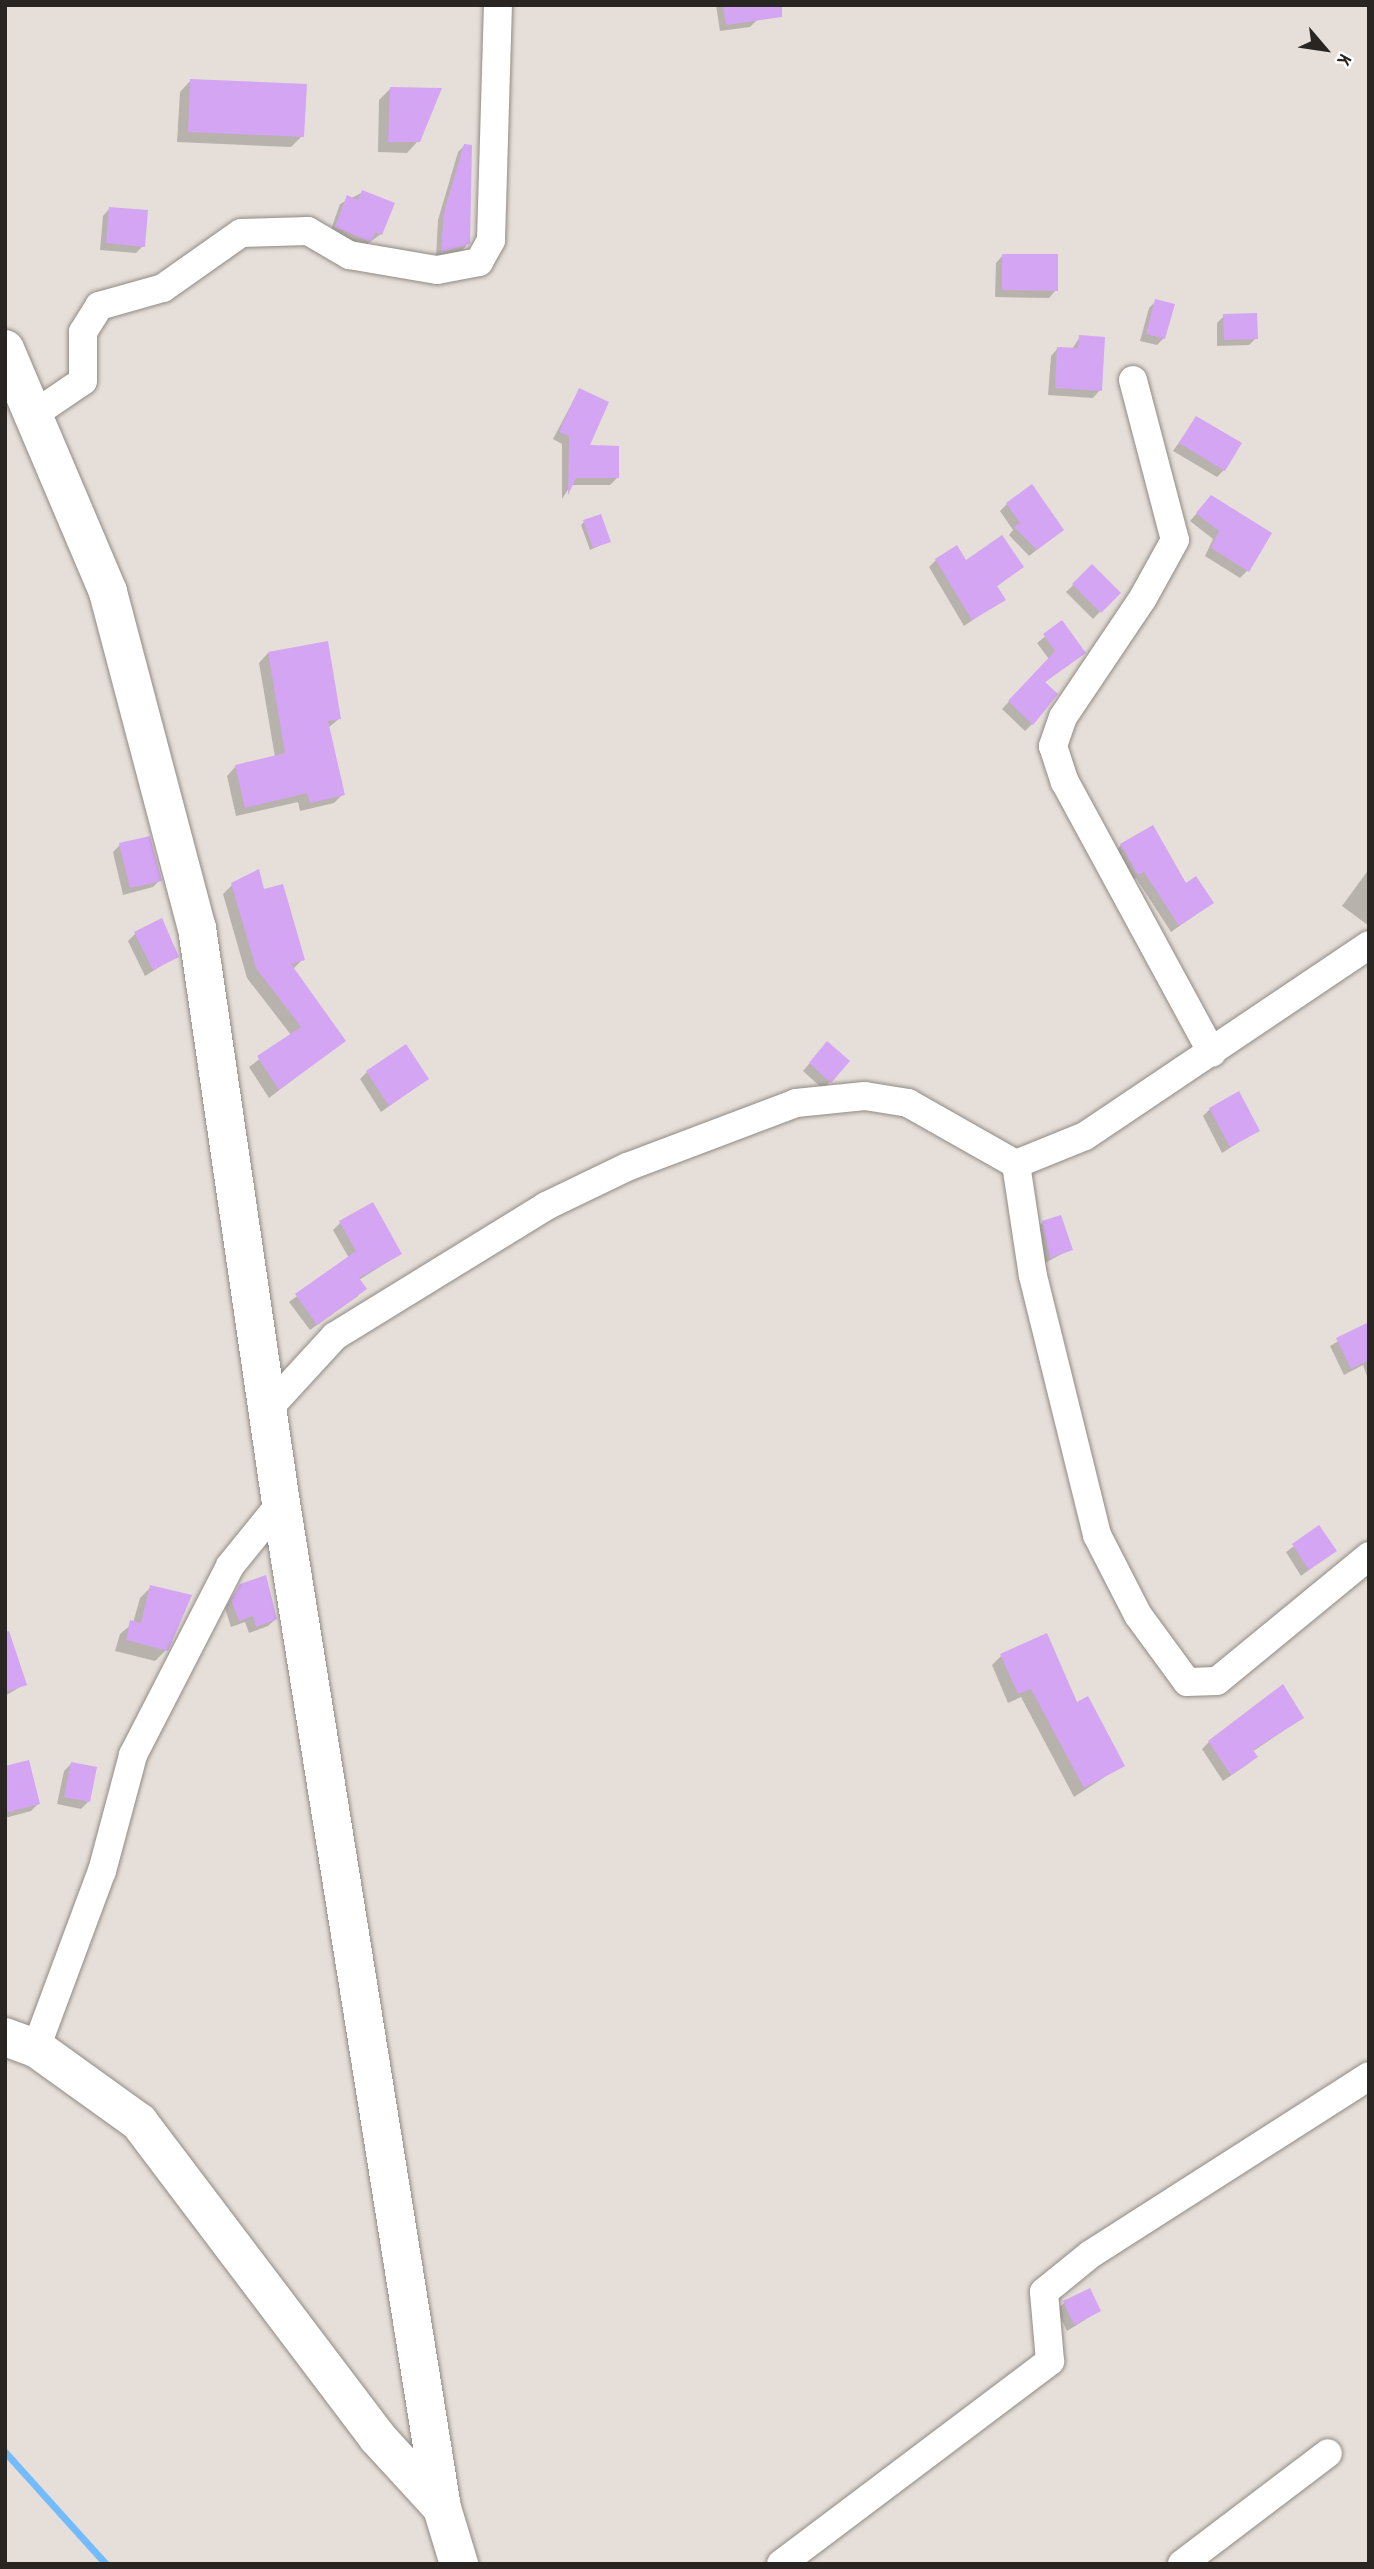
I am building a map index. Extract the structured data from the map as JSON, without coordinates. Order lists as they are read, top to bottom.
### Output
{
  "north": "bottom right"
}
